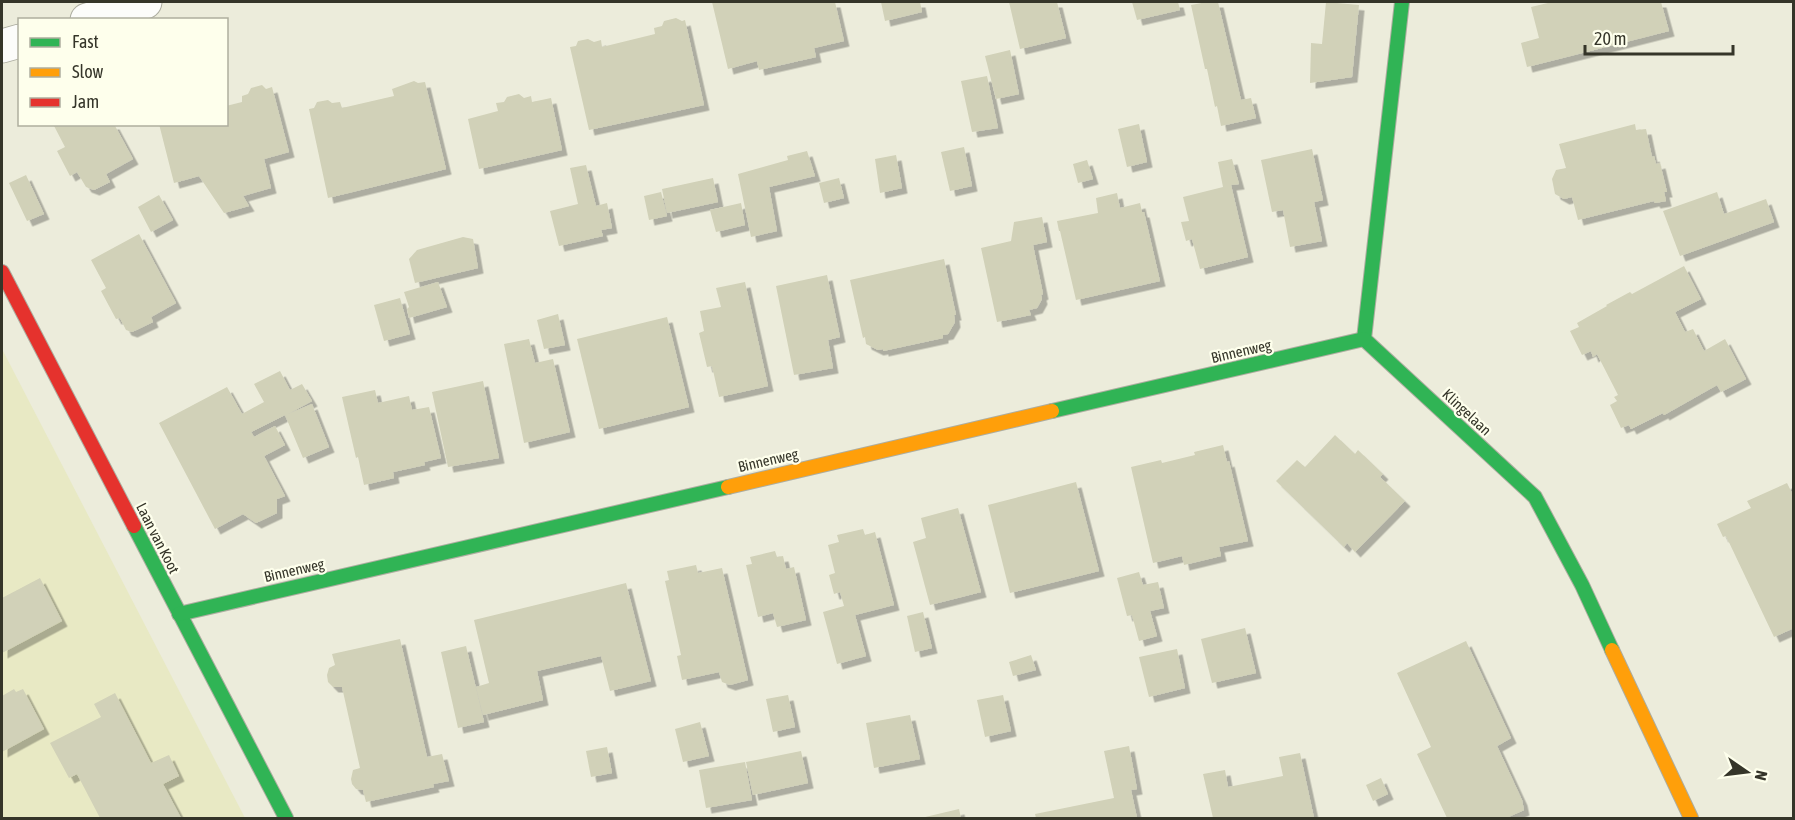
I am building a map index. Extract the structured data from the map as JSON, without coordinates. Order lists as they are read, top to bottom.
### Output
{
  "streets": {
    "street": ["Binnenweg", "Klingelaan", "Laan van Koot"]
  },
  "crossings": [
    ["Binnenweg", "Klingelaan"],
    ["Binnenweg", "Laan van Koot"]
  ],
  "legend": ["Fast", "Slow", "Jam"],
  "scale_bar": "20 m",
  "north": "right"
}
